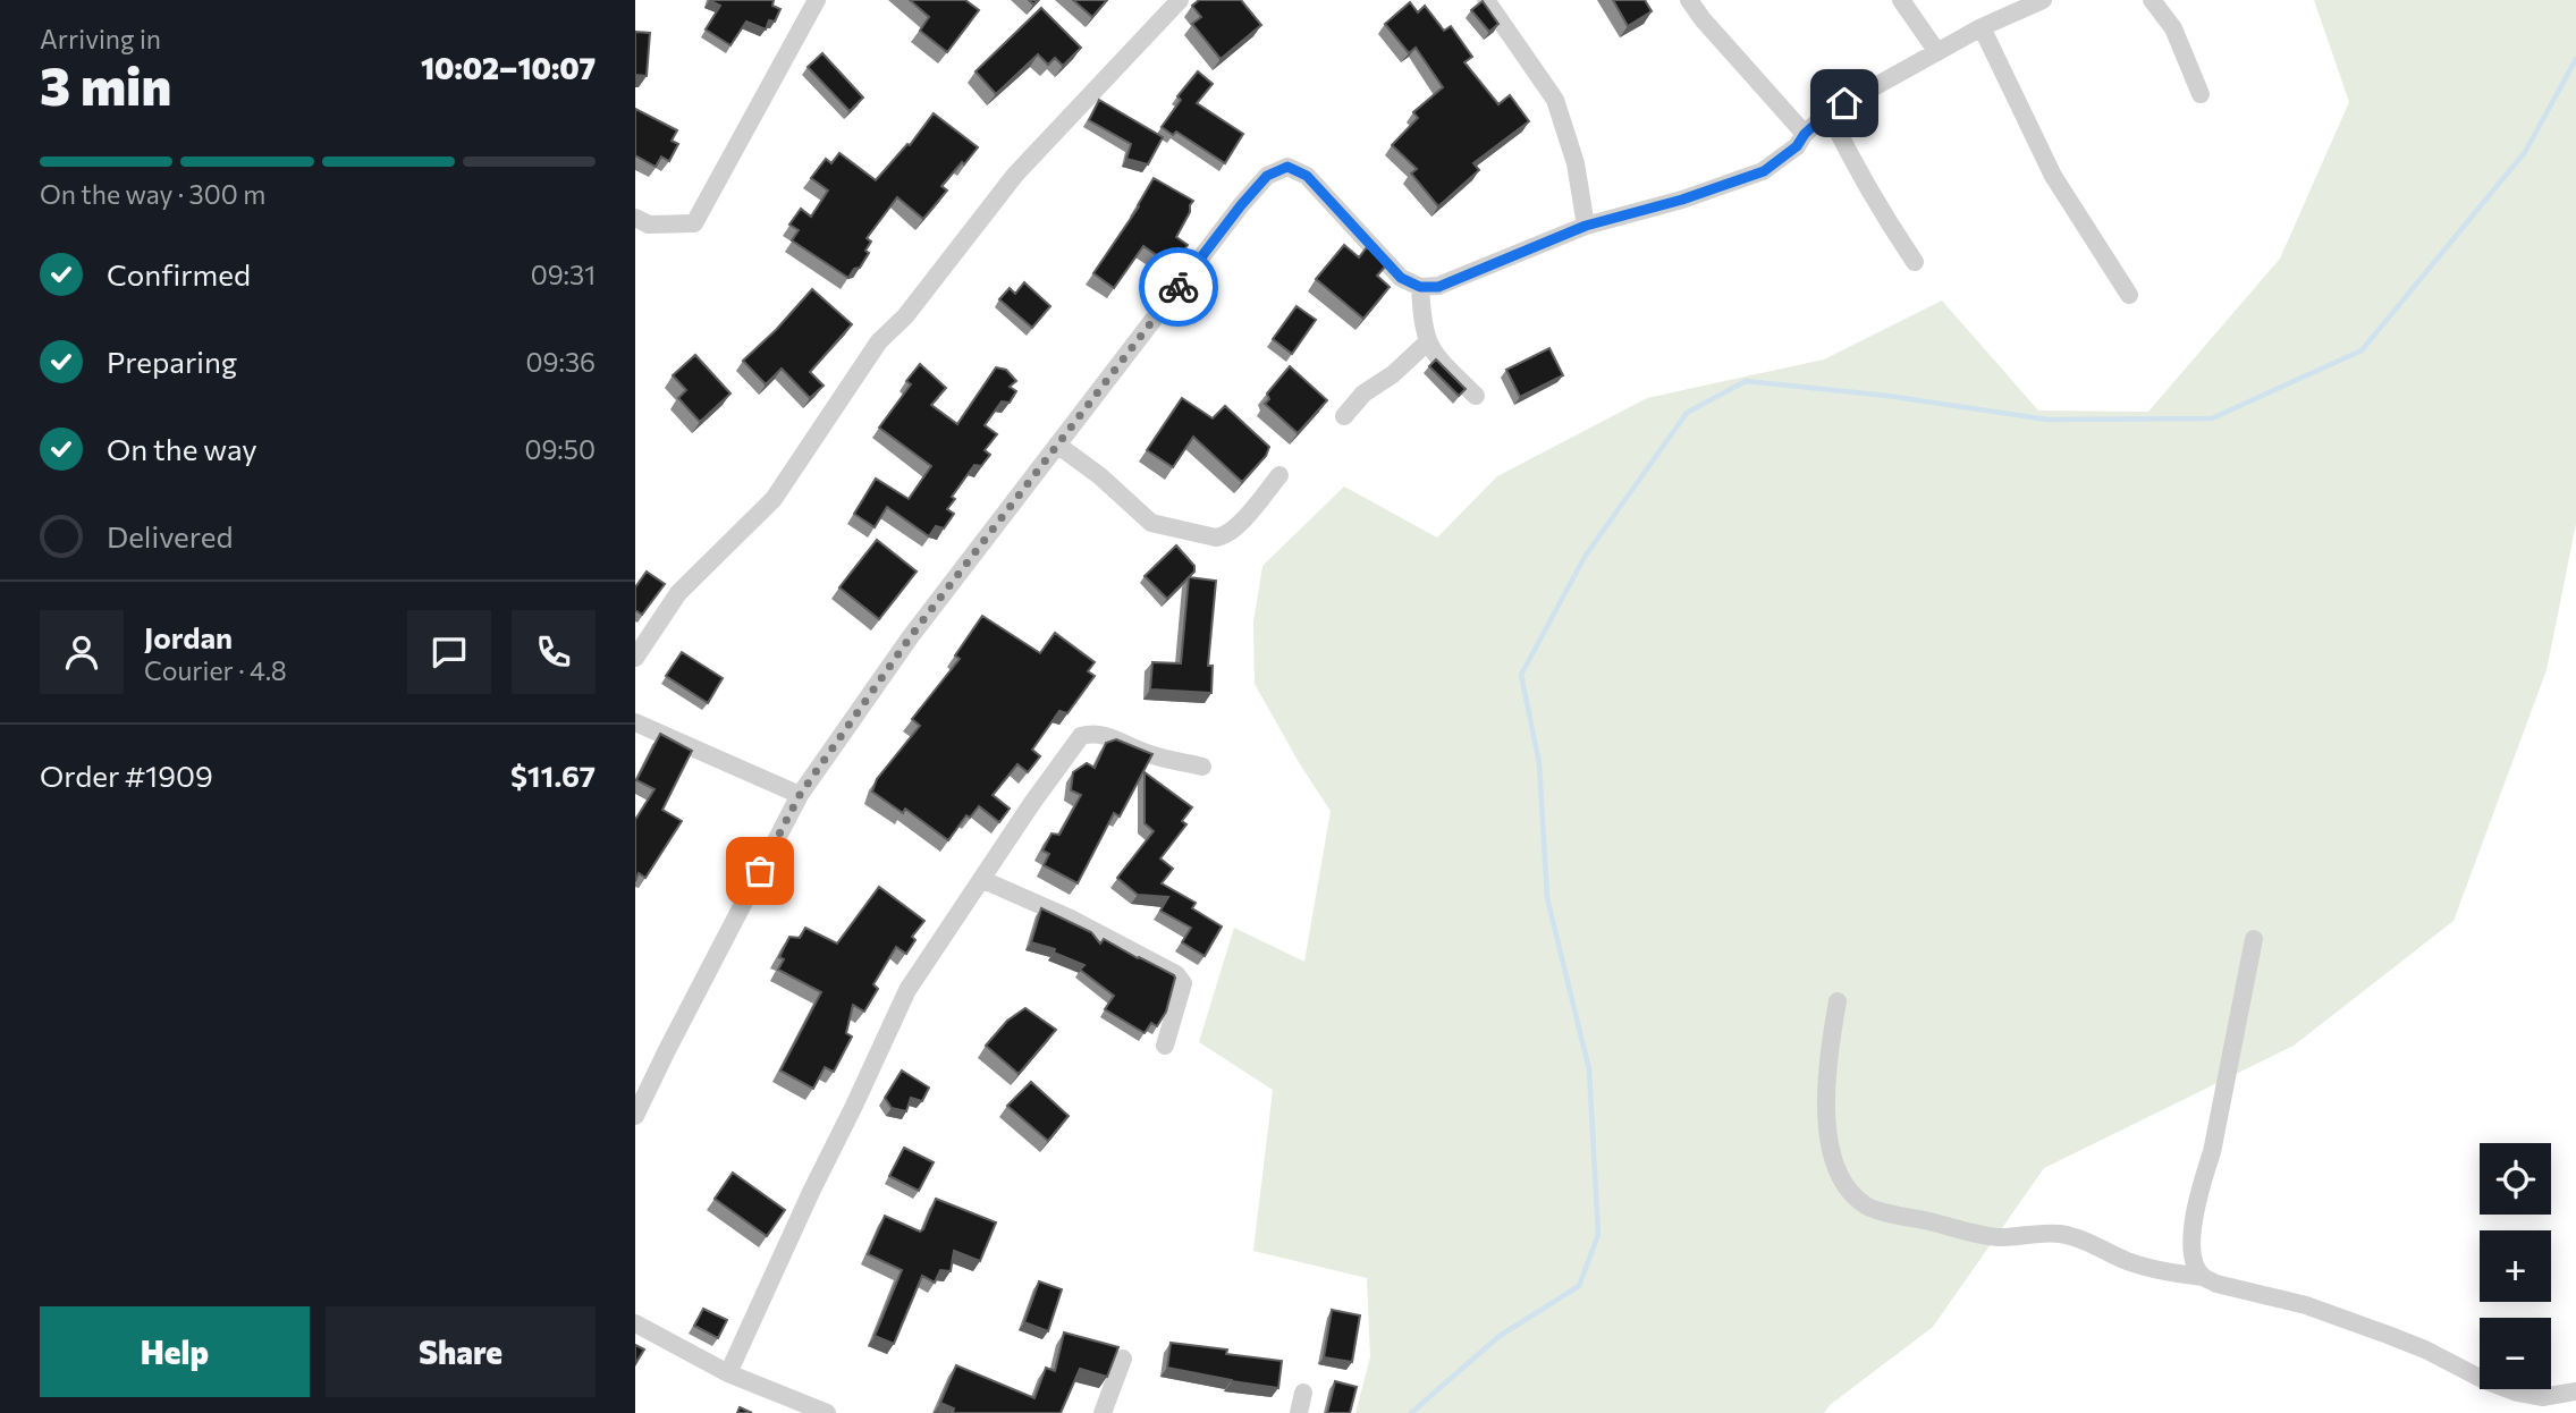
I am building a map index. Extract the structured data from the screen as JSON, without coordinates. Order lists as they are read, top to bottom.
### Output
{
  "page": {
    "heading": ["3 min", "Arriving in", "10:02–10:07"],
    "panel": [
      "Jordan",
      "Courier · 4.8",
      "Order #1909",
      "$11.67"
    ],
    "bar": "On the way · 300 m",
    "list": [
      ["Confirmed", "09:31"],
      ["Preparing", "09:36"],
      ["On the way", "09:50"],
      "Delivered"
    ],
    "map_buttons": ["+", "−"],
    "buttons": ["Help", "Share"]
  }
}
